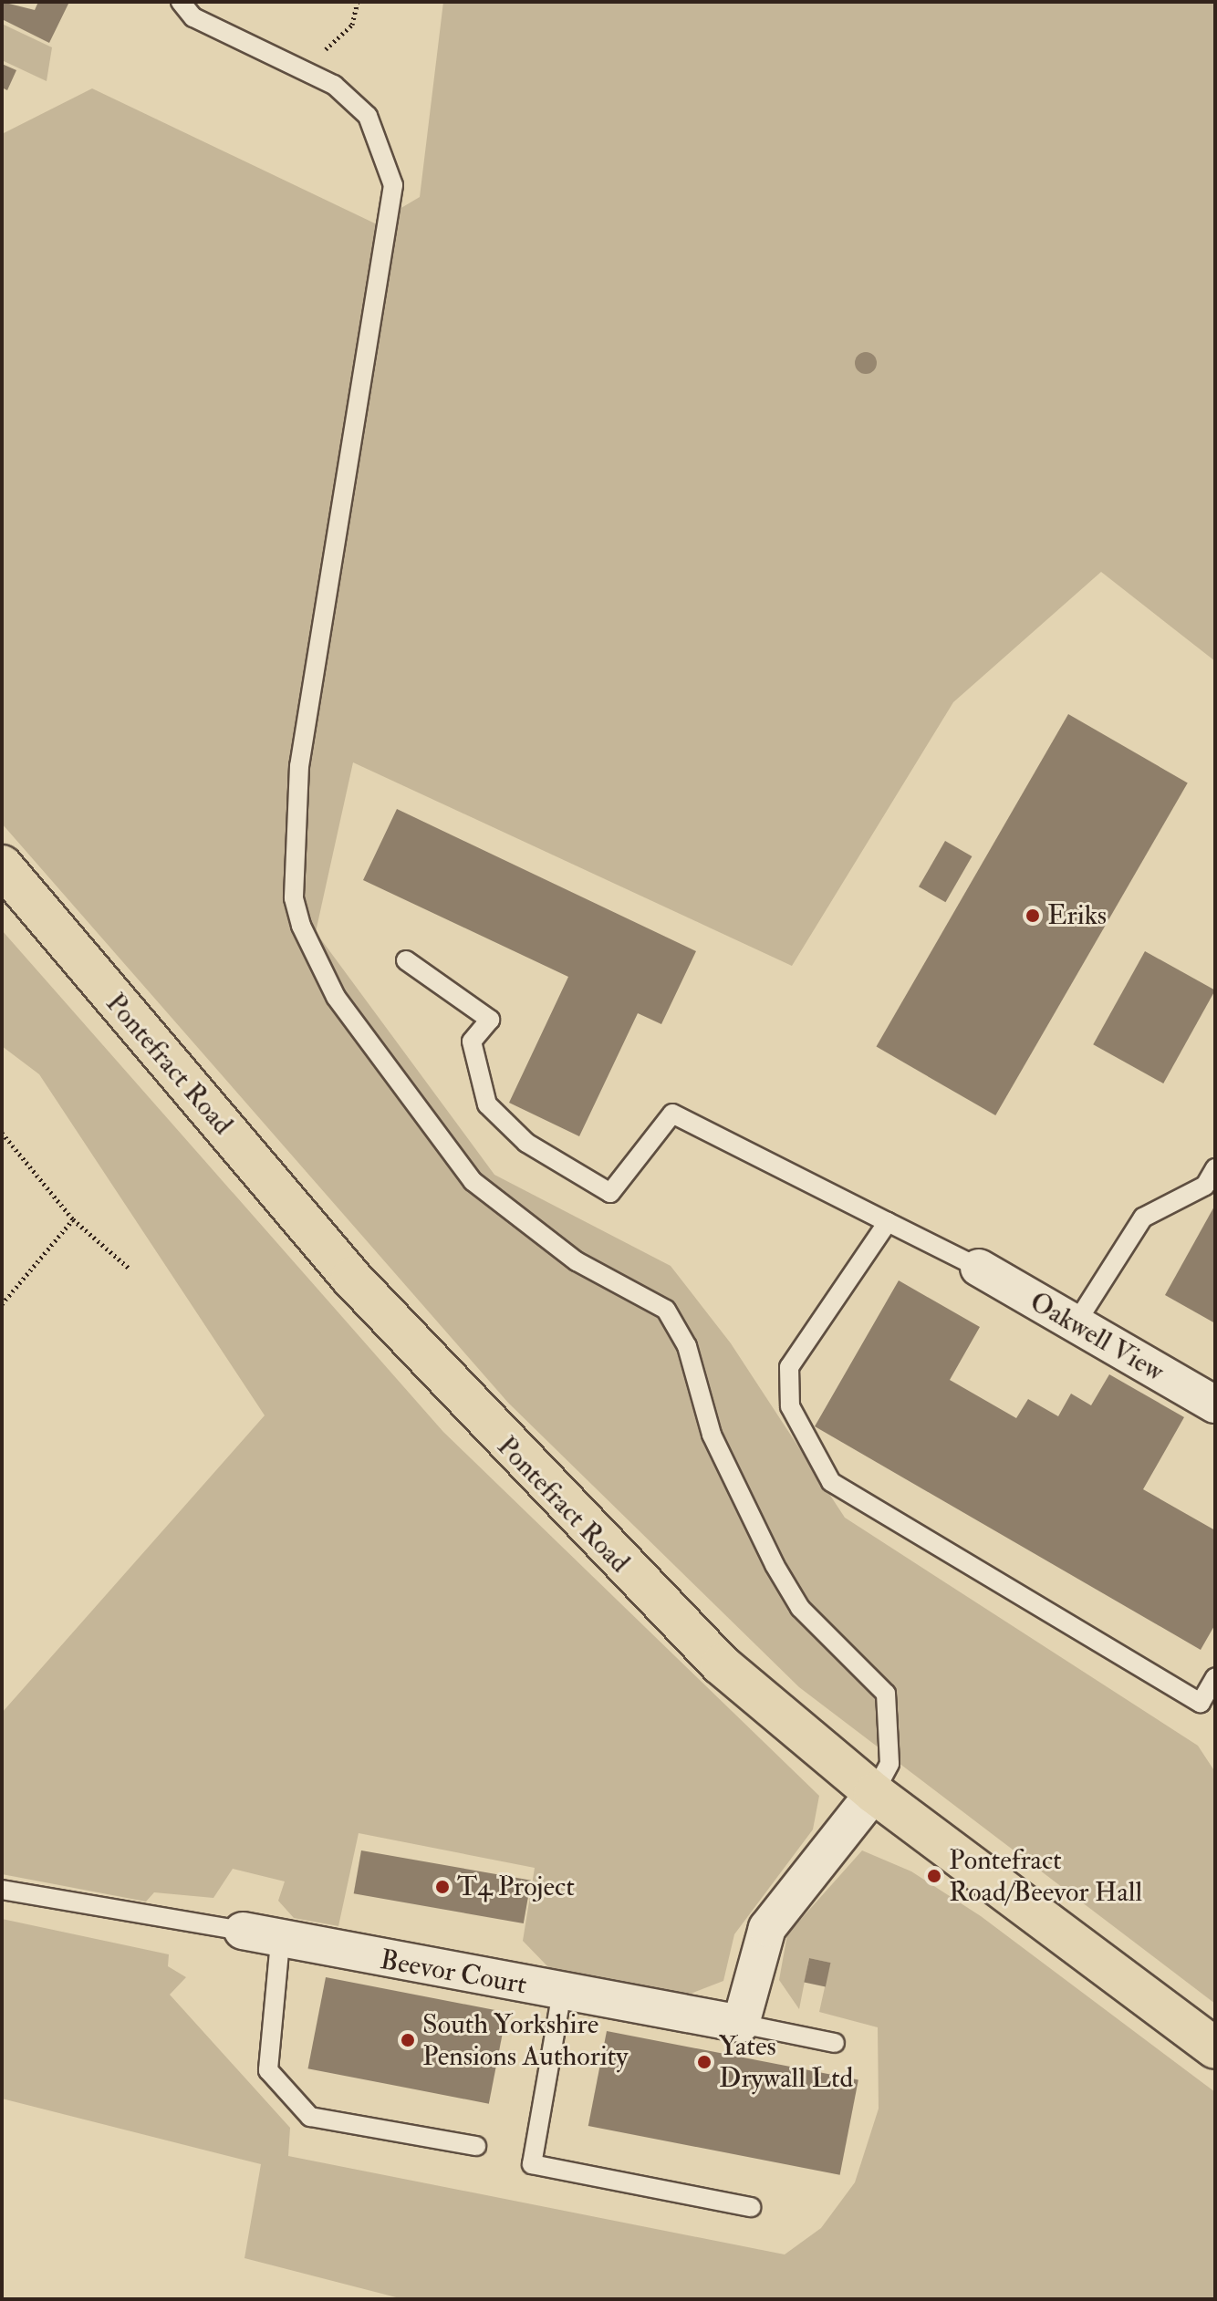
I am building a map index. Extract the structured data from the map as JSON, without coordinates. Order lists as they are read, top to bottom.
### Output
{
  "streets": {
    "highway": ["Pontefract Road"],
    "street": ["Oakwell View", "Beevor Court"]
  },
  "places": [
    "Eriks",
    "Pontefract Road/Beevor Hall",
    "T4 Project",
    "South Yorkshire Pensions Authority",
    "Yates Drywall Ltd"
  ]
}
